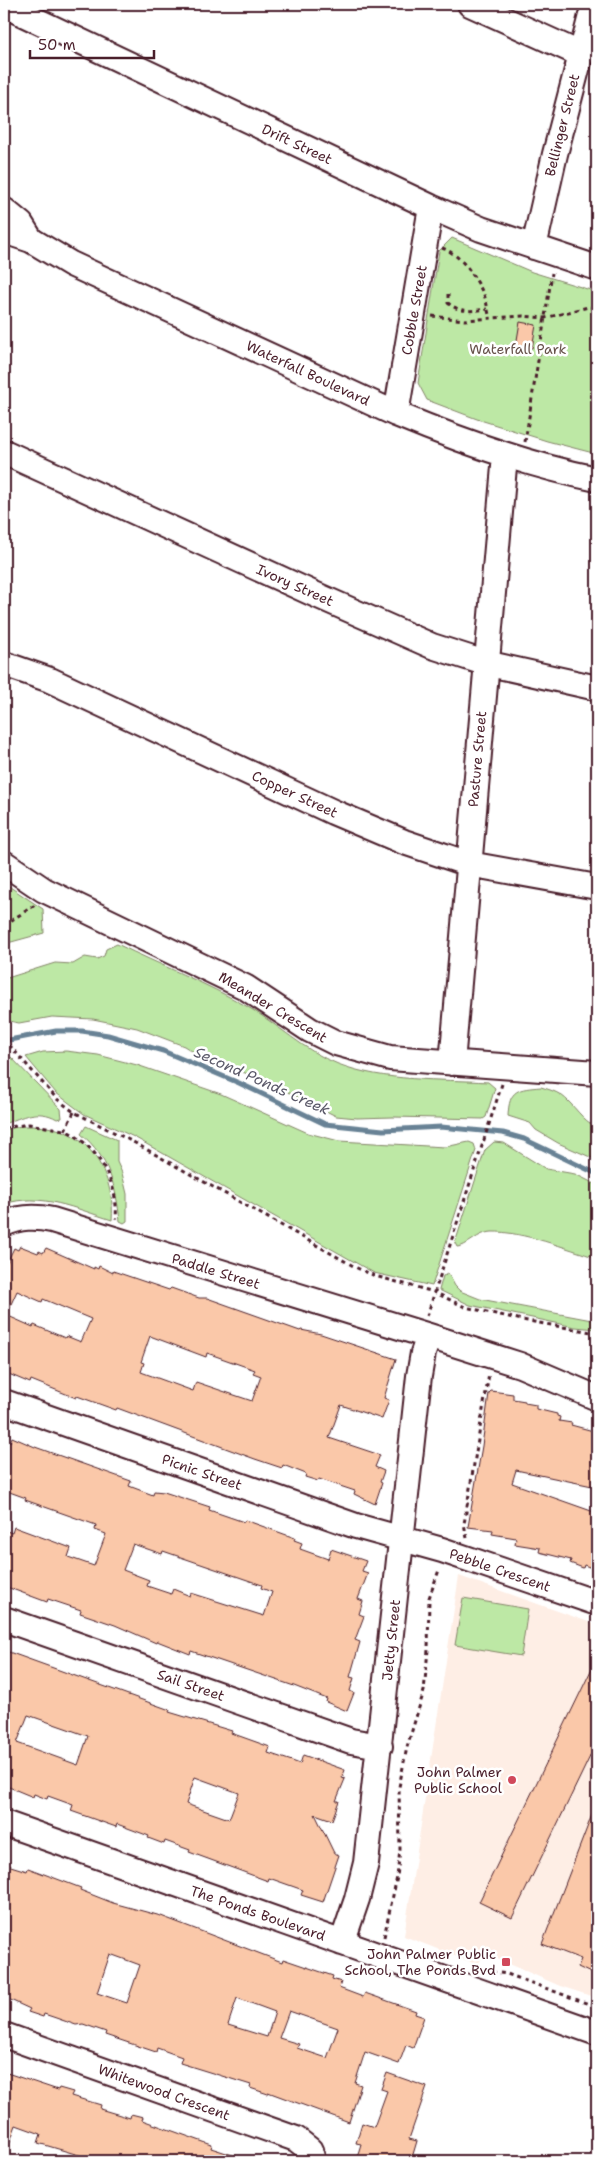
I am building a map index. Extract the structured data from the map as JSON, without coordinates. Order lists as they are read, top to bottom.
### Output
{
  "streets": {
    "street": [
      "Bellinger Street",
      "Drift Street",
      "Cobble Street",
      "Waterfall Boulevard",
      "Ivory Street",
      "Pasture Street",
      "Copper Street",
      "Meander Crescent",
      "Paddle Street",
      "Picnic Street",
      "Pebble Crescent",
      "Jetty Street",
      "Sail Street",
      "The Ponds Boulevard",
      "Whitewood Crescent"
    ]
  },
  "crossings": [
    ["Bellinger Street", "Drift Street"],
    ["Drift Street", "Cobble Street"],
    ["Cobble Street", "Waterfall Boulevard"],
    ["Waterfall Boulevard", "Pasture Street"],
    ["Ivory Street", "Pasture Street"],
    ["Pasture Street", "Copper Street"],
    ["Pasture Street", "Meander Crescent"],
    ["Paddle Street", "Jetty Street"],
    ["Picnic Street", "Pebble Crescent"],
    ["Picnic Street", "Jetty Street"],
    ["Pebble Crescent", "Jetty Street"],
    ["Jetty Street", "Sail Street"],
    ["Jetty Street", "The Ponds Boulevard"]
  ],
  "water": ["Second Ponds Creek"],
  "parks": ["Waterfall Park"],
  "places": {
    "other": ["John Palmer Public School"],
    "transit": ["John Palmer Public School, The Ponds Bvd"]
  },
  "scale_bar": "50 m"
}
